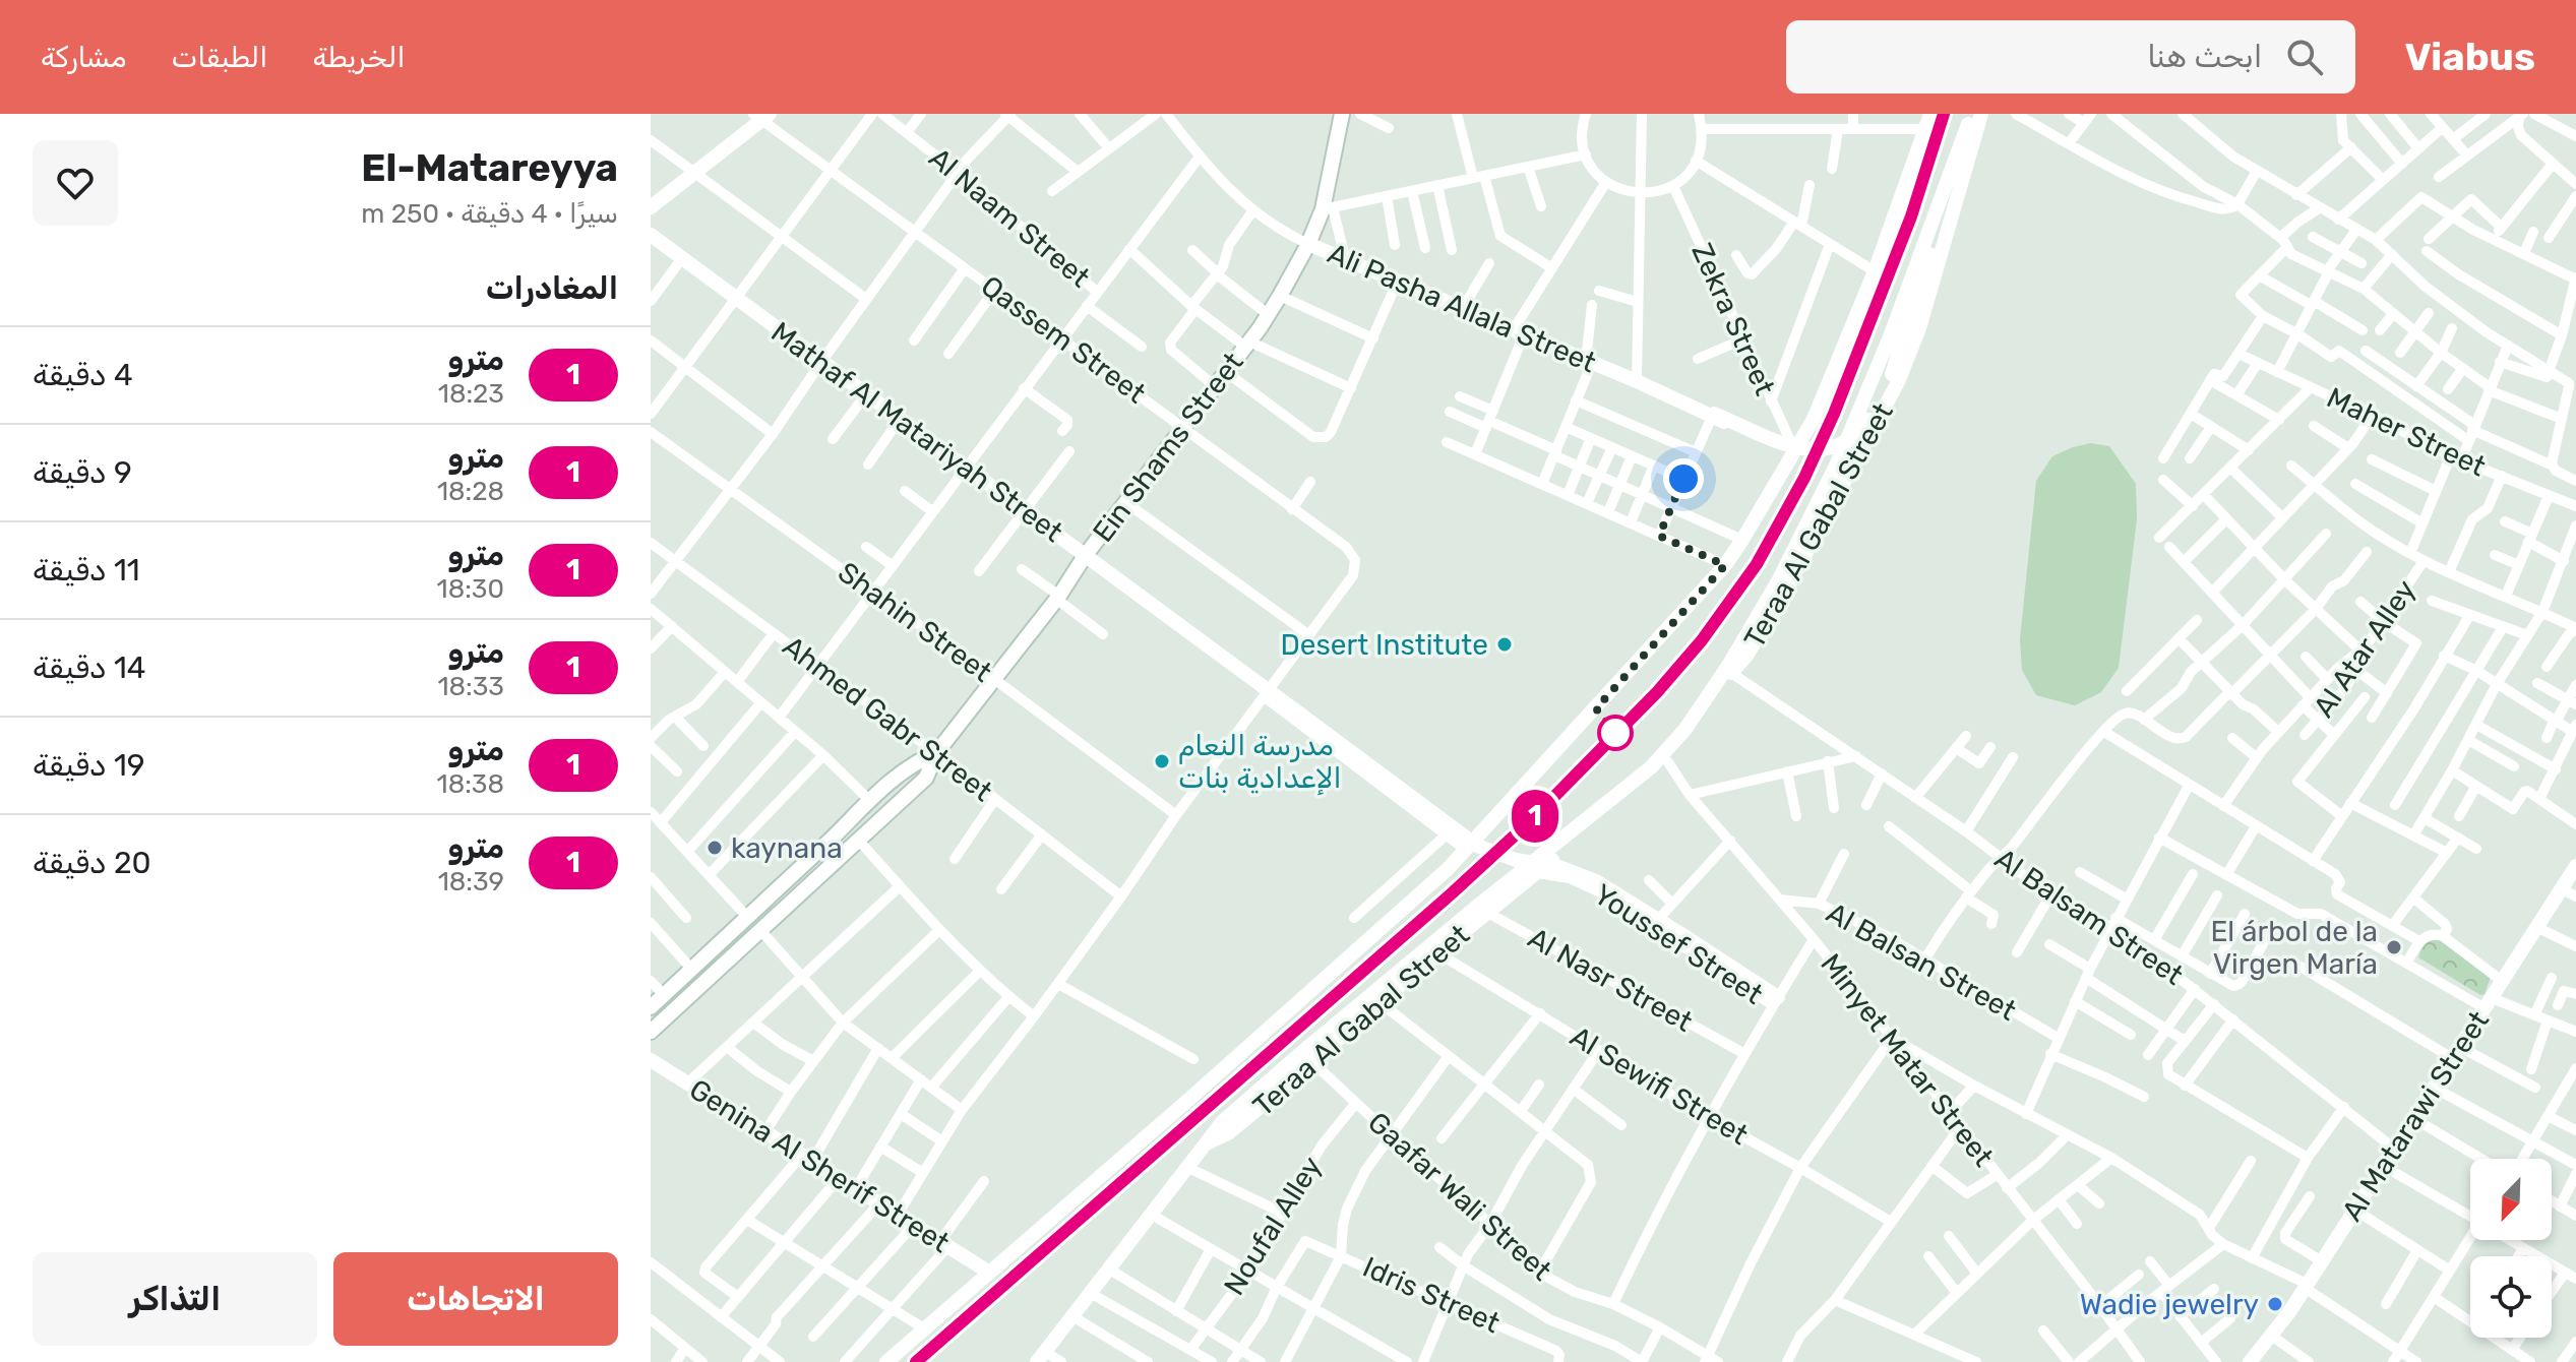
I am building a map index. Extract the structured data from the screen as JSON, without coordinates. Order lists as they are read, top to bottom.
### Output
{
  "streets": {
    "street": [
      "Al Naam Street",
      "Ali Pasha Allala Street",
      "Zekra Street",
      "Qassem Street",
      "Mathaf Al Matariyah Street",
      "Maher Street",
      "Ein Shams Street",
      "Teraa Al Gabal Street",
      "Shahin Street",
      "Al Atar Alley",
      "Ahmed Gabr Street",
      "Al Balsam Street",
      "Youssef Street",
      "Al Balsan Street",
      "Al Nasr Street",
      "Minyet Matar Street",
      "Al Sewifi Street",
      "Al Matarawi Street",
      "Genina Al Sherif Street",
      "Gaafar Wali Street",
      "Noufal Alley",
      "Idris Street"
    ]
  },
  "crossings": [
    ["Ali Pasha Allala Street", "Ein Shams Street"],
    ["Qassem Street", "Ein Shams Street"],
    ["Mathaf Al Matariyah Street", "Ein Shams Street"],
    ["Mathaf Al Matariyah Street", "Youssef Street"],
    ["Ein Shams Street", "Shahin Street"],
    ["Ein Shams Street", "Ahmed Gabr Street"],
    ["Teraa Al Gabal Street", "Al Balsam Street"],
    ["Teraa Al Gabal Street", "Youssef Street"],
    ["Teraa Al Gabal Street", "Al Nasr Street"],
    ["Teraa Al Gabal Street", "Minyet Matar Street"],
    ["Teraa Al Gabal Street", "Al Sewifi Street"],
    ["Teraa Al Gabal Street", "Gaafar Wali Street"],
    ["Al Balsam Street", "Al Matarawi Street"],
    ["Al Balsan Street", "Minyet Matar Street"],
    ["Gaafar Wali Street", "Noufal Alley"]
  ],
  "places": [
    "Desert Institute",
    "مدرسة النعام الإعدادية بنات",
    "kaynana",
    "El árbol de la Virgen María",
    "Wadie jewelry"
  ],
  "lines": ["metro line 1"],
  "north": "bottom left",
  "page": {
    "header": "Viabus",
    "search": "ابحث هنا",
    "nav": ["الخريطة", "الطبقات", "مشاركة"],
    "on_map": "1",
    "heading": [
      ["El-Matareyya", "سيرًا · 4 دقيقة · 250 m"],
      "المغادرات"
    ],
    "list": [
      {
        "mark": "1",
        "name": "مترو",
        "note": "18:23",
        "value": "4 دقيقة"
      },
      {
        "mark": "1",
        "name": "مترو",
        "note": "18:28",
        "value": "9 دقيقة"
      },
      {
        "mark": "1",
        "name": "مترو",
        "note": "18:30",
        "value": "11 دقيقة"
      },
      {
        "mark": "1",
        "name": "مترو",
        "note": "18:33",
        "value": "14 دقيقة"
      },
      {
        "mark": "1",
        "name": "مترو",
        "note": "18:38",
        "value": "19 دقيقة"
      },
      {
        "mark": "1",
        "name": "مترو",
        "note": "18:39",
        "value": "20 دقيقة"
      }
    ],
    "buttons": ["الاتجاهات", "التذاكر"]
  }
}
